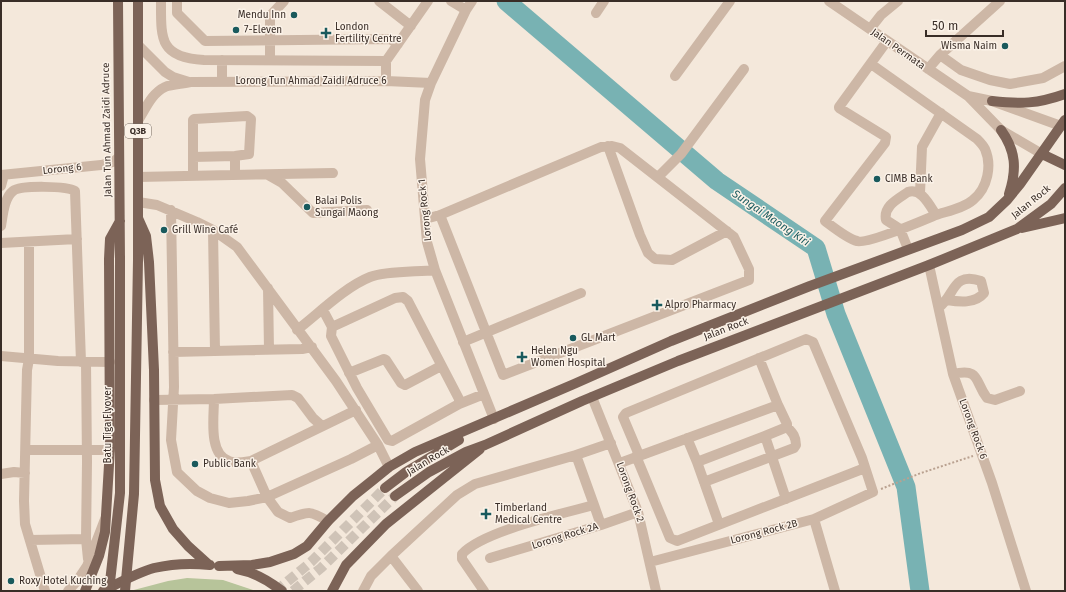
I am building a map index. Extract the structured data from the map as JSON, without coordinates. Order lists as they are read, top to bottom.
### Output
{
  "streets": {
    "main road": [
      "Jalan Tun Ahmad Zaidi Adruce",
      "Q3B",
      "Jalan Rock",
      "Batu Tiga Flyover"
    ],
    "street": [
      "Jalan Permata",
      "Lorong Tun Ahmad Zaidi Adruce 6",
      "Lorong 6",
      "Lorong Rock 1",
      "Lorong Rock 6",
      "Lorong Rock 2",
      "Lorong Rock 2B",
      "Lorong Rock 2A"
    ]
  },
  "crossings": [
    ["Lorong Tun Ahmad Zaidi Adruce 6", "Q3B"],
    ["Lorong Tun Ahmad Zaidi Adruce 6", "Lorong Rock 1"],
    ["Jalan Tun Ahmad Zaidi Adruce", "Lorong 6"],
    ["Jalan Tun Ahmad Zaidi Adruce", "Batu Tiga Flyover"],
    ["Jalan Rock", "Lorong Rock 1"],
    ["Jalan Rock", "Lorong Rock 6"],
    ["Jalan Rock", "Lorong Rock 2"],
    ["Lorong Rock 2", "Lorong Rock 2B"],
    ["Lorong Rock 2", "Lorong Rock 2A"]
  ],
  "water": ["Sungai Maong Kiri"],
  "places": {
    "other": [
      "Mendu Inn",
      "7-Eleven",
      "Wisma Naim",
      "CIMB Bank",
      "Balai Polis Sungai Maong",
      "Grill Wine Café",
      "GL Mart",
      "Public Bank",
      "Roxy Hotel Kuching"
    ],
    "health": [
      "London Fertility Centre",
      "Alpro Pharmacy",
      "Helen Ngu Women Hospital",
      "Timberland Medical Centre"
    ]
  },
  "scale_bar": "50 m"
}
